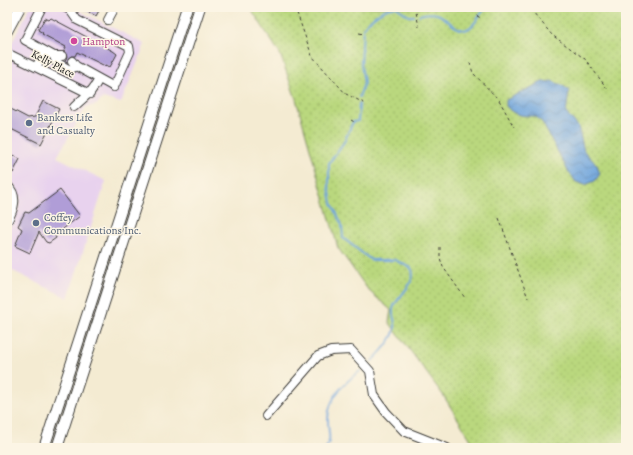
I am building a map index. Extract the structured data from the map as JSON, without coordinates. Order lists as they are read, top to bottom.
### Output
{
  "streets": {
    "street": ["Kelly Place"]
  },
  "places": ["Hampton", "Bankers Life and Casualty", "Coffey Communications Inc."]
}
